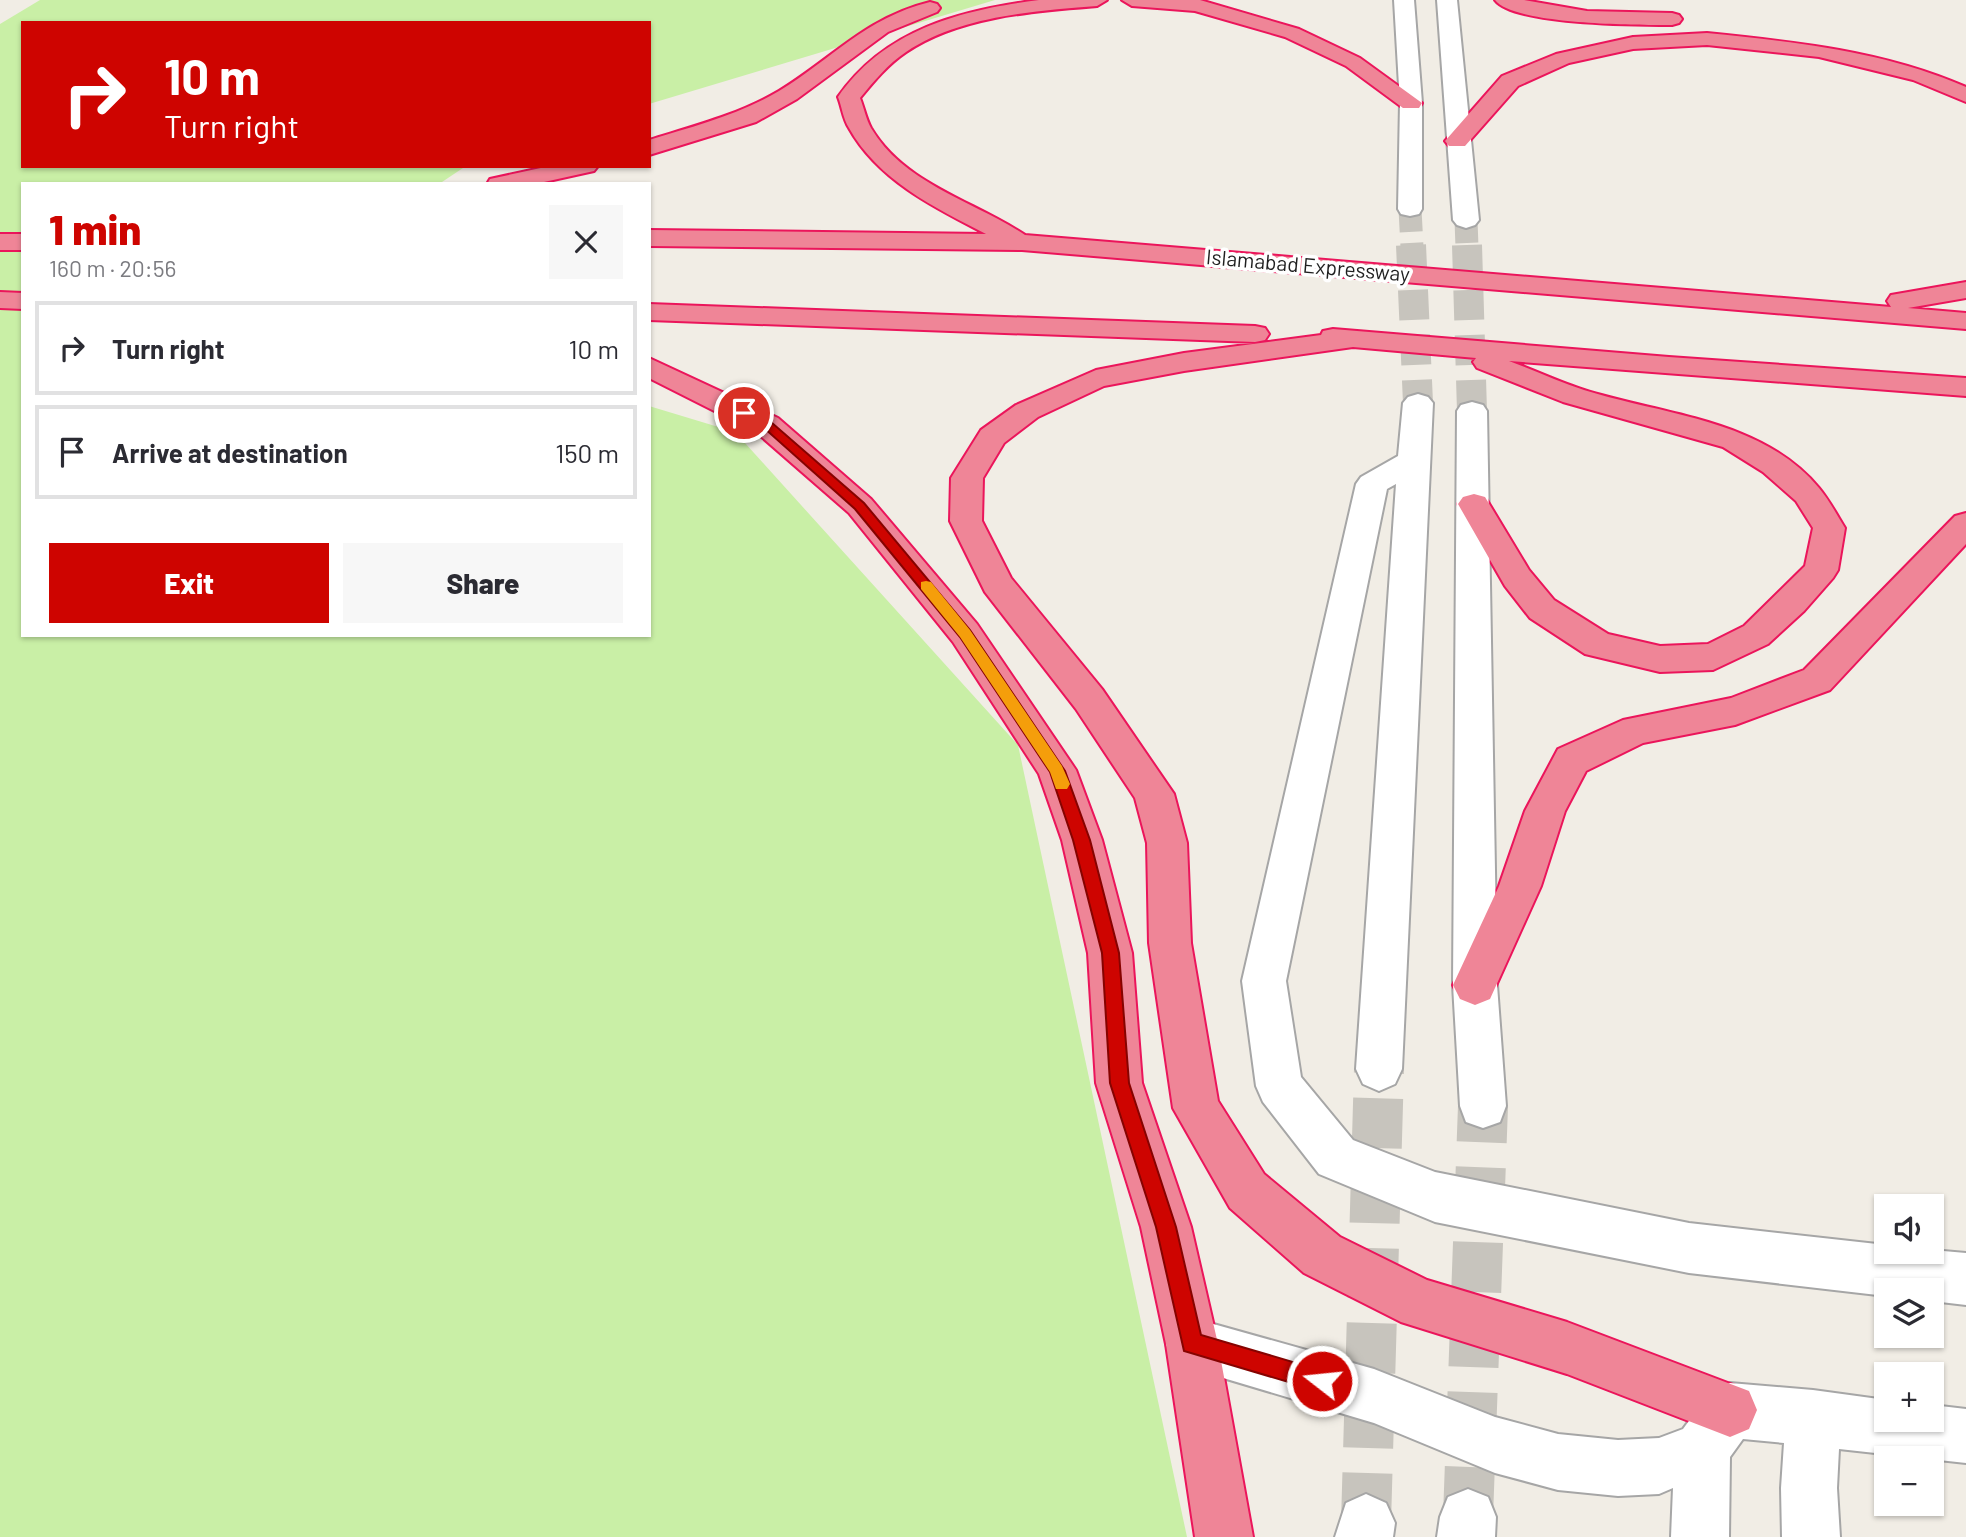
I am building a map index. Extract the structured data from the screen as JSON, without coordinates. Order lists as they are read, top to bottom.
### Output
{
  "streets": {
    "highway": ["Islamabad Expressway"]
  },
  "page": {
    "turn": ["10 m", "Turn right"],
    "heading": ["1 min", "160 m · 20:56"],
    "list": [
      {
        "name": "Turn right",
        "value": "10 m"
      },
      {
        "name": "Arrive at destination",
        "value": "150 m"
      }
    ],
    "buttons": ["Exit", "Share"],
    "map_buttons": ["+", "−"]
  }
}
